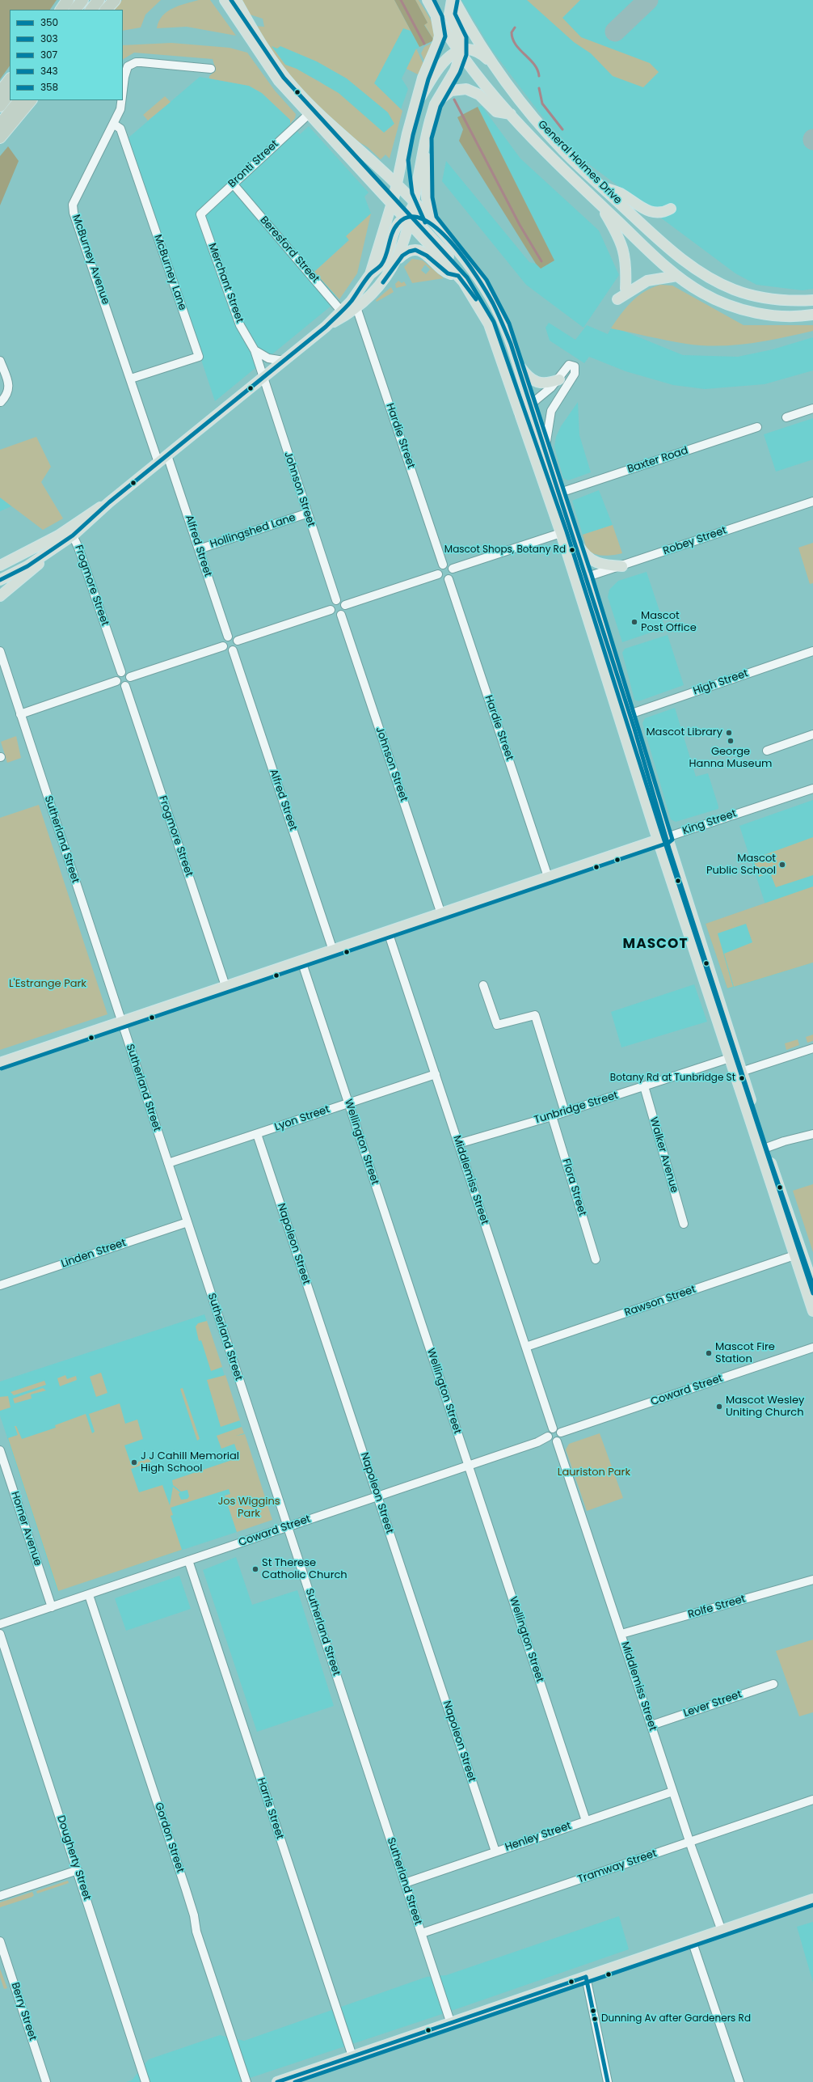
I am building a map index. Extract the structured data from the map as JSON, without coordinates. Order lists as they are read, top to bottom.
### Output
{
  "streets": {
    "main road": ["General Holmes Drive", "King Street"],
    "street": [
      "Bronti Street",
      "Beresford Street",
      "McBurney Avenue",
      "McBurney Lane",
      "Merchant Street",
      "Hardie Street",
      "Baxter Road",
      "Johnson Street",
      "Hollingshed Lane",
      "Robey Street",
      "Alfred Street",
      "Frogmore Street",
      "High Street",
      "Sutherland Street",
      "Tunbridge Street",
      "Lyon Street",
      "Wellington Street",
      "Walker Avenue",
      "Middlemiss Street",
      "Flora Street",
      "Napoleon Street",
      "Linden Street",
      "Rawson Street",
      "Coward Street",
      "Horner Avenue",
      "Rolfe Street",
      "Lever Street",
      "Harris Street",
      "Henley Street",
      "Gordon Street",
      "Dougherty Street",
      "Tramway Street",
      "Berry Street"
    ]
  },
  "crossings": [
    ["Bronti Street", "Beresford Street"],
    ["Bronti Street", "Merchant Street"],
    ["McBurney Avenue", "McBurney Lane"],
    ["Merchant Street", "Johnson Street"],
    ["Hardie Street", "King Street"],
    ["Johnson Street", "Hollingshed Lane"],
    ["Johnson Street", "King Street"],
    ["Hollingshed Lane", "Alfred Street"],
    ["Alfred Street", "King Street"],
    ["Frogmore Street", "King Street"],
    ["King Street", "Sutherland Street"],
    ["King Street", "Wellington Street"],
    ["King Street", "Middlemiss Street"],
    ["Sutherland Street", "Lyon Street"],
    ["Sutherland Street", "Linden Street"],
    ["Sutherland Street", "Coward Street"],
    ["Sutherland Street", "Henley Street"],
    ["Sutherland Street", "Tramway Street"],
    ["Tunbridge Street", "Walker Avenue"],
    ["Tunbridge Street", "Middlemiss Street"],
    ["Tunbridge Street", "Flora Street"],
    ["Lyon Street", "Wellington Street"],
    ["Lyon Street", "Middlemiss Street"],
    ["Lyon Street", "Napoleon Street"],
    ["Wellington Street", "Coward Street"],
    ["Wellington Street", "Henley Street"],
    ["Middlemiss Street", "Rawson Street"],
    ["Middlemiss Street", "Coward Street"],
    ["Middlemiss Street", "Rolfe Street"],
    ["Middlemiss Street", "Lever Street"],
    ["Middlemiss Street", "Henley Street"],
    ["Middlemiss Street", "Tramway Street"],
    ["Napoleon Street", "Coward Street"],
    ["Napoleon Street", "Henley Street"],
    ["Coward Street", "Horner Avenue"],
    ["Coward Street", "Harris Street"],
    ["Coward Street", "Gordon Street"]
  ],
  "districts": ["MASCOT"],
  "parks": ["L'Estrange Park", "Lauriston Park", "Jos Wiggins Park"],
  "places": [
    "Mascot Shops, Botany Rd",
    "Mascot Post Office",
    "Mascot Library",
    "George Hanna Museum",
    "Mascot Public School",
    "Botany Rd at Tunbridge St",
    "Mascot Fire Station",
    "Mascot Wesley Uniting Church",
    "J J Cahill Memorial High School",
    "St Therese Catholic Church",
    "Dunning Av after Gardeners Rd"
  ],
  "lines": [
    "transit line 303",
    "transit line 307",
    "transit line 350",
    "transit line 358",
    "transit line 343"
  ],
  "legend": [
    "350",
    "303",
    "307",
    "343",
    "358"
  ]
}
